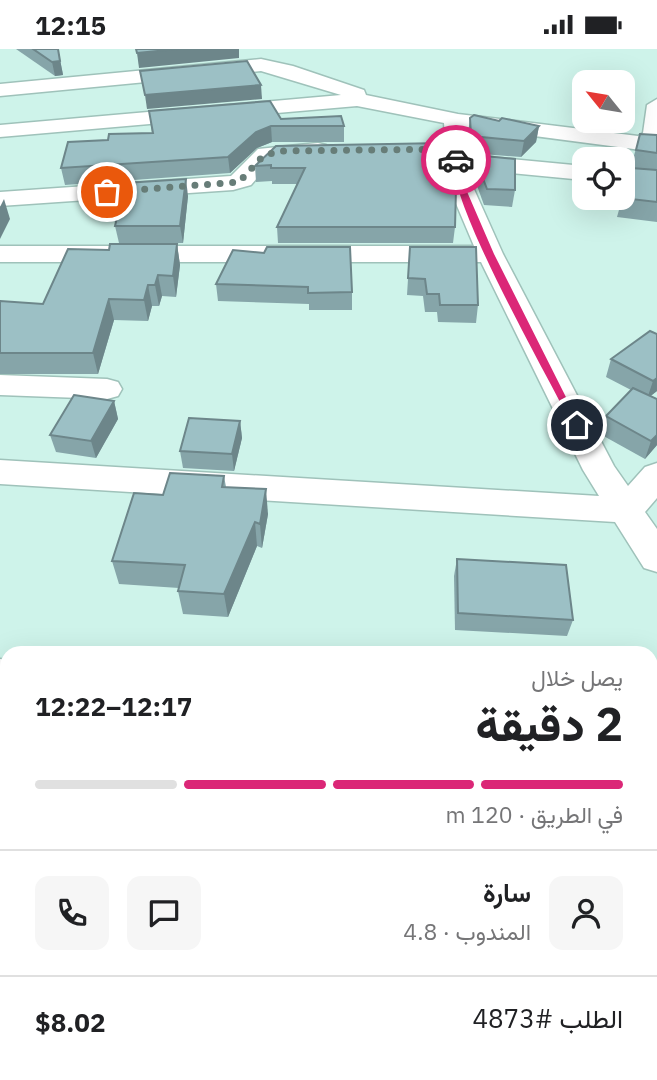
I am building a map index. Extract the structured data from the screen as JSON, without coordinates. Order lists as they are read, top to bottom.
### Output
{
  "north": "top left",
  "page": {
    "status": "12:15",
    "heading": ["2 دقيقة", "يصل خلال", "12:17–12:22"],
    "panel": [
      "سارة",
      "المندوب · 4.8",
      "الطلب #4873",
      "$8.02"
    ],
    "bar": "في الطريق · 120 m"
  }
}
